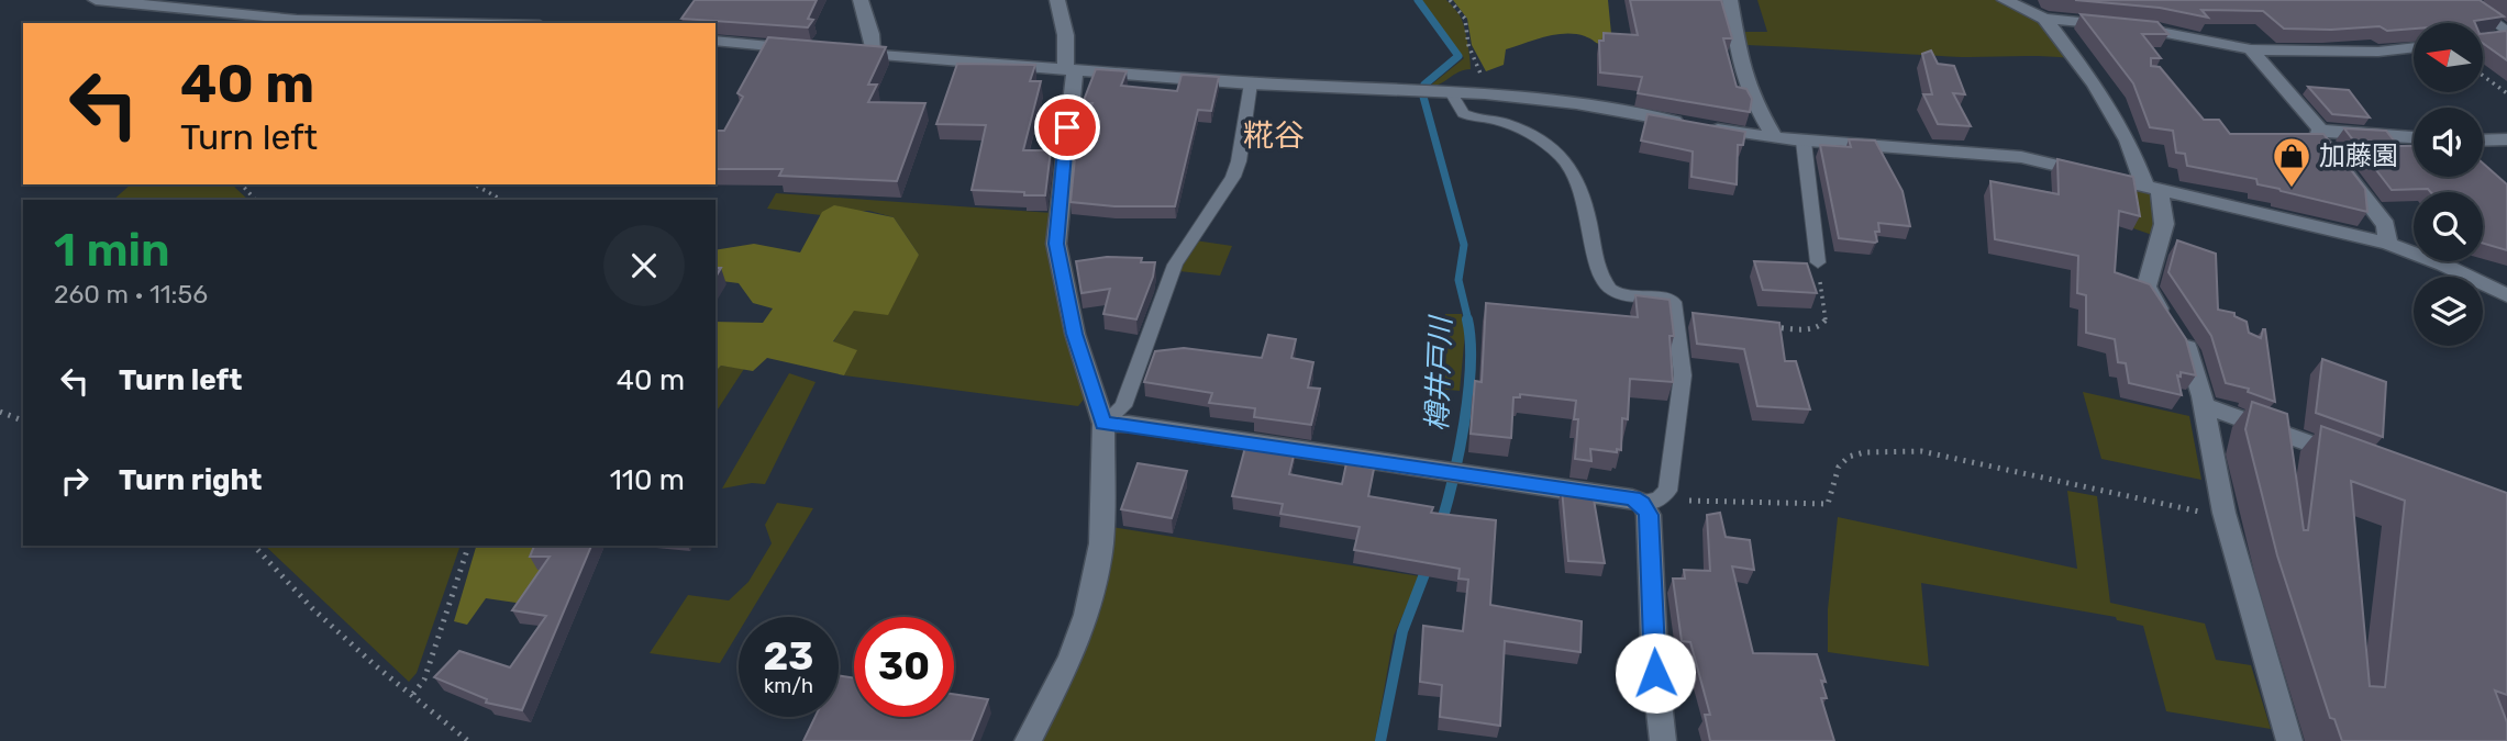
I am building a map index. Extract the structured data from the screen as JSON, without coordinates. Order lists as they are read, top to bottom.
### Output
{
  "districts": ["糀谷"],
  "water": ["樽井戸川"],
  "places": {
    "shop": ["加藤園"]
  },
  "north": "left",
  "page": {
    "turn": ["40 m", "Turn left"],
    "heading": ["1 min", "260 m · 11:56"],
    "list": [
      {
        "name": "Turn left",
        "value": "40 m"
      },
      {
        "name": "Turn right",
        "value": "110 m"
      }
    ],
    "speed": "23 km/h",
    "limit": "30"
  }
}
